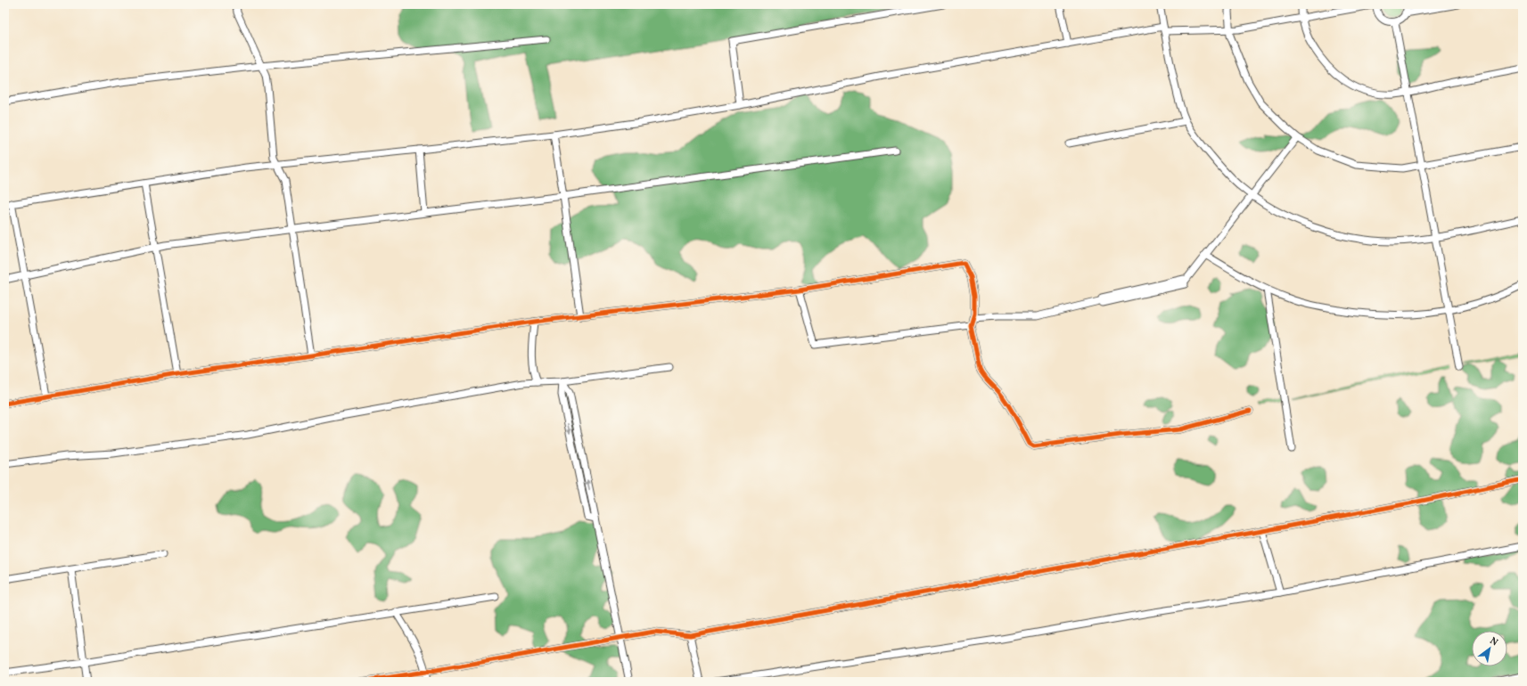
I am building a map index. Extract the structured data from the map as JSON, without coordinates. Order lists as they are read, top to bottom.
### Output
{
  "north": "top right"
}
